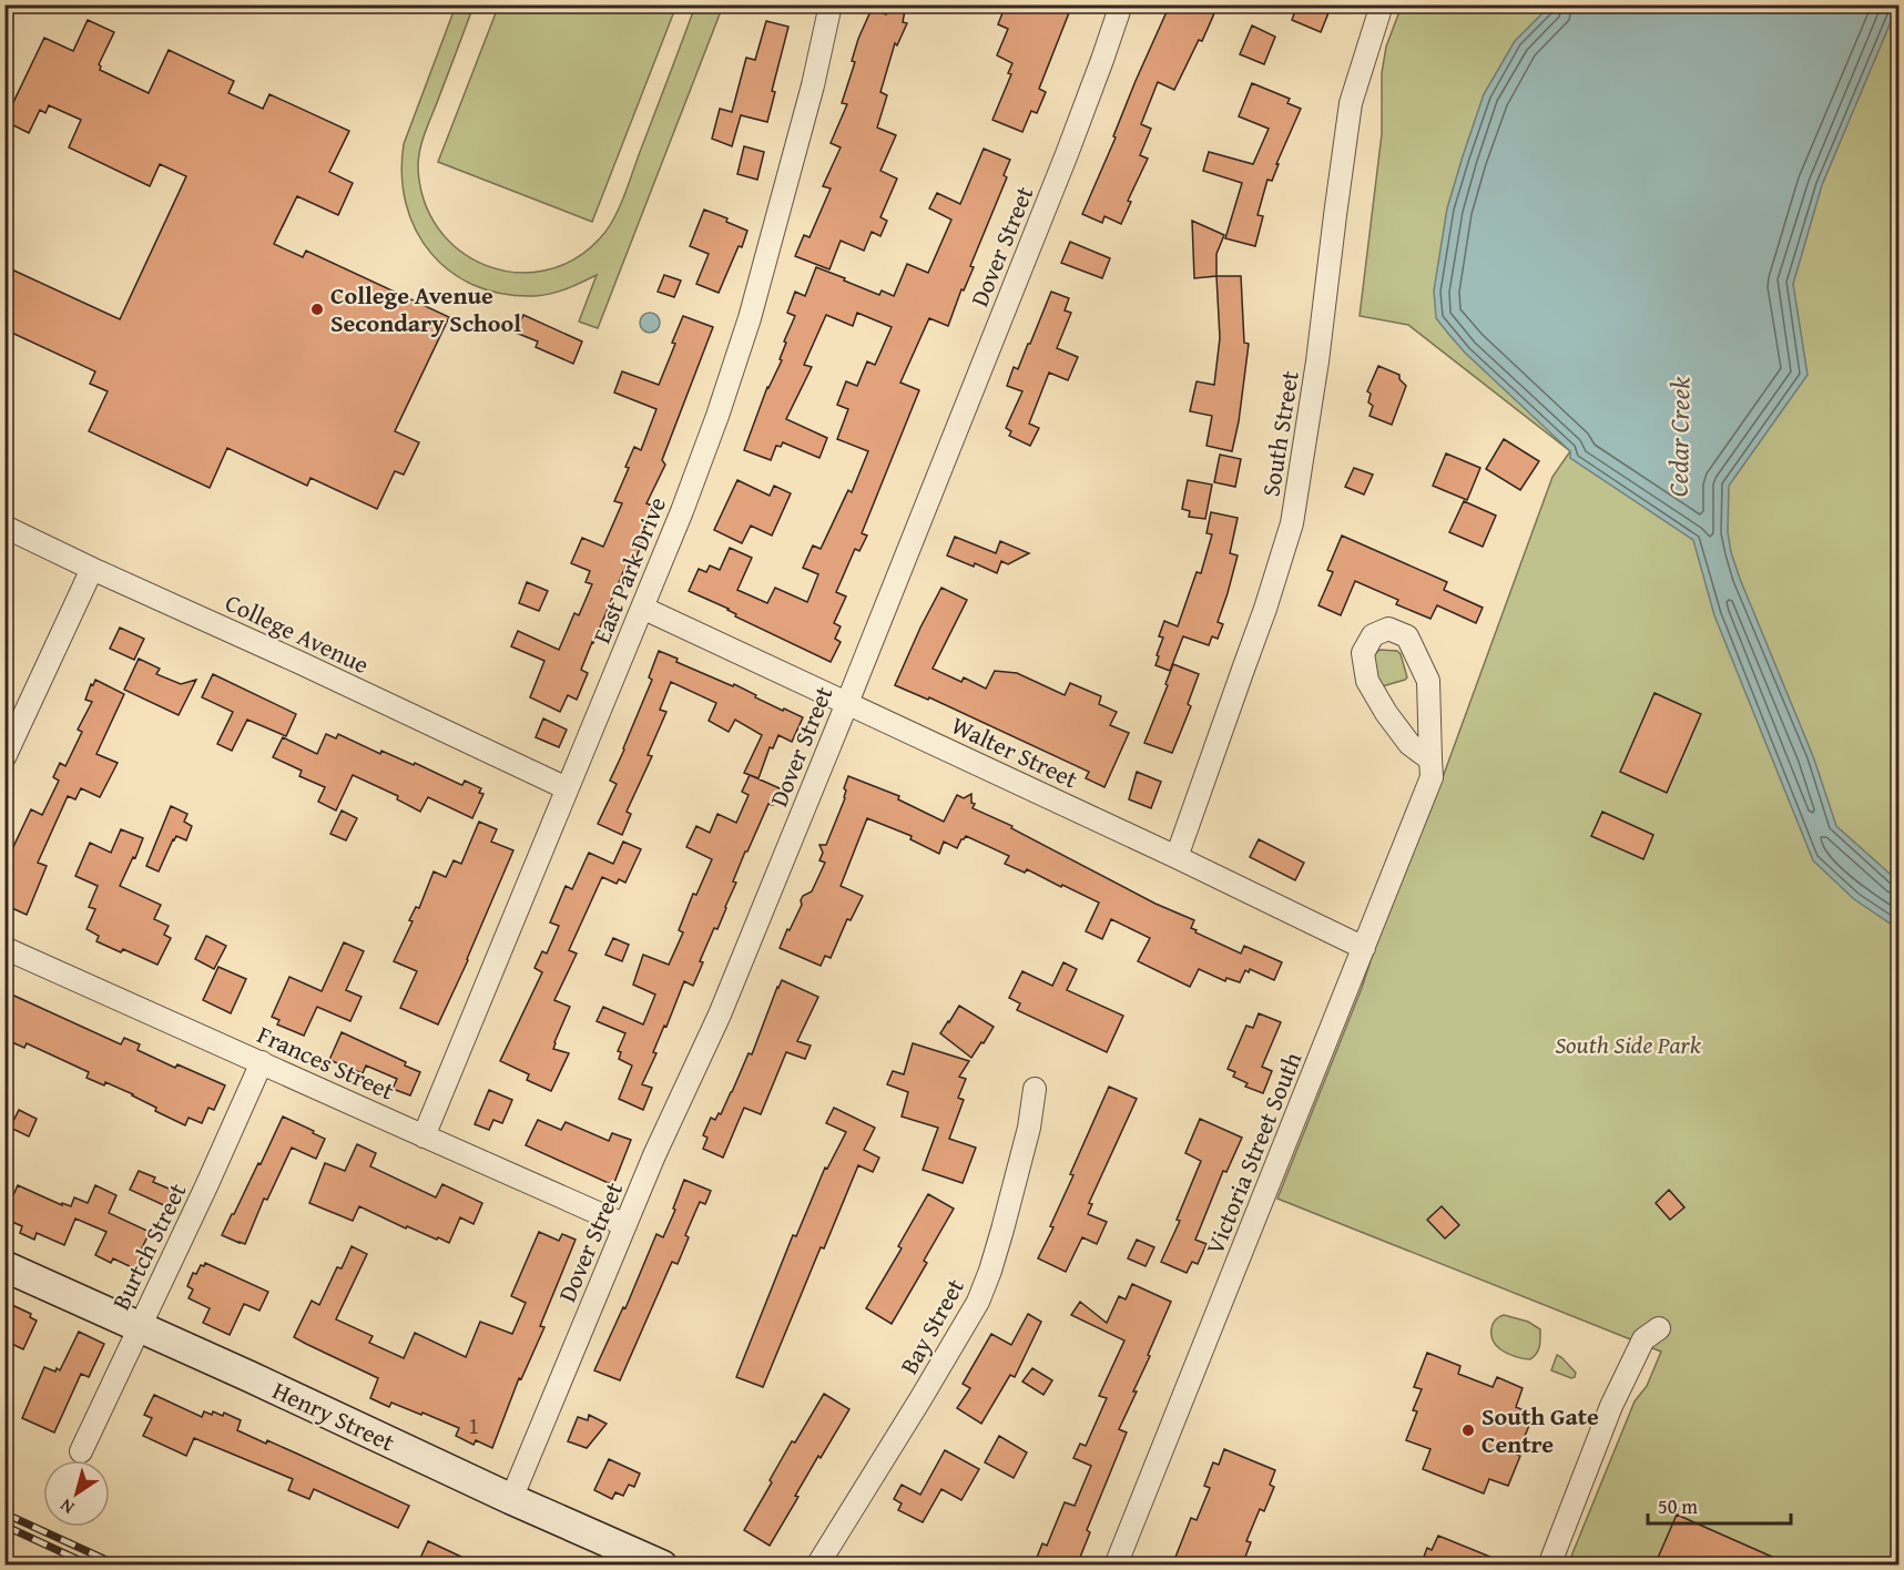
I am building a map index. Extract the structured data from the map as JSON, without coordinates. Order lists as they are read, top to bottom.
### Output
{
  "streets": {
    "main road": ["Henry Street"],
    "street": [
      "Dover Street",
      "South Street",
      "East Park Drive",
      "College Avenue",
      "Walter Street",
      "Frances Street",
      "Victoria Street South",
      "Burtch Street",
      "Bay Street"
    ]
  },
  "crossings": [
    ["Dover Street", "Walter Street"],
    ["Dover Street", "Frances Street"],
    ["Dover Street", "Henry Street"],
    ["South Street", "Walter Street"],
    ["East Park Drive", "College Avenue"],
    ["East Park Drive", "Walter Street"],
    ["East Park Drive", "Frances Street"],
    ["Walter Street", "Victoria Street South"],
    ["Frances Street", "Burtch Street"],
    ["Burtch Street", "Henry Street"]
  ],
  "water": ["Cedar Creek"],
  "parks": ["South Side Park"],
  "places": ["College Avenue Secondary School", "South Gate Centre"],
  "house_numbers": ["1"],
  "scale_bar": "50 m",
  "north": "bottom left"
}
